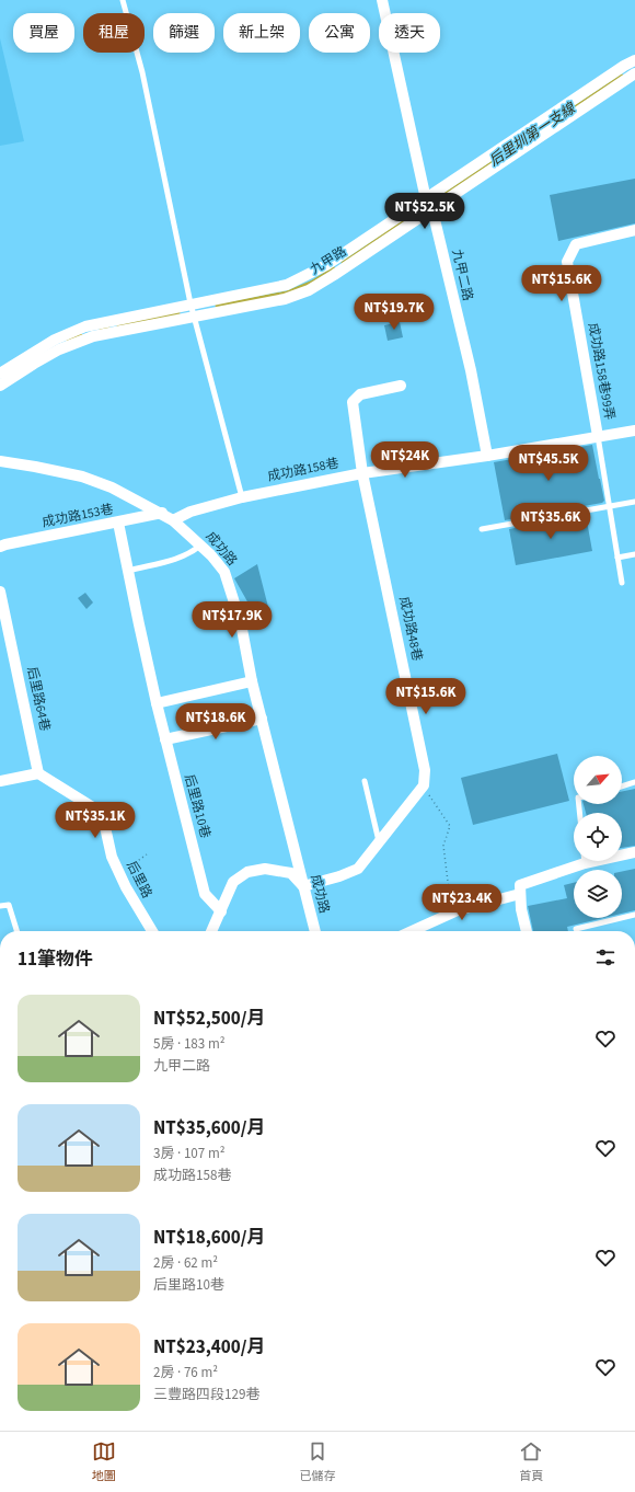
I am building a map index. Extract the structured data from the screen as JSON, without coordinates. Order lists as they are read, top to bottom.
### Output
{
  "streets": {
    "street": [
      "九甲路",
      "九甲二路",
      "成功路158巷99弄",
      "成功路158巷",
      "成功路153巷",
      "成功路",
      "成功路48巷",
      "后里路64巷",
      "后里路10巷",
      "后里路"
    ]
  },
  "crossings": [
    ["九甲路", "九甲二路"],
    ["九甲二路", "成功路158巷"],
    ["成功路158巷99弄", "成功路158巷"],
    ["成功路158巷", "成功路"],
    ["成功路158巷", "成功路48巷"],
    ["成功路153巷", "成功路"],
    ["成功路153巷", "后里路10巷"],
    ["后里路64巷", "后里路"]
  ],
  "water": ["后里圳第一支線"],
  "north": "top right",
  "page": {
    "chip": [
      "買屋",
      "租屋",
      "篩選",
      "新上架",
      "公寓",
      "透天"
    ],
    "price": [
      "NT$52.5K",
      "NT$15.6K",
      "NT$19.7K",
      "NT$24K",
      "NT$45.5K",
      "NT$35.6K",
      "NT$17.9K",
      "NT$15.6K",
      "NT$18.6K",
      "NT$35.1K",
      "NT$23.4K"
    ],
    "heading": "11筆物件",
    "list": [
      {
        "name": "NT$52,500/月",
        "note": "5房 · 183 m² · 九甲二路"
      },
      {
        "name": "NT$35,600/月",
        "note": "3房 · 107 m² · 成功路158巷"
      },
      {
        "name": "NT$18,600/月",
        "note": "2房 · 62 m² · 后里路10巷"
      },
      {
        "name": "NT$23,400/月",
        "note": "2房 · 76 m² · 三豐路四段129巷"
      }
    ],
    "tabs": ["地圖", "已儲存", "首頁"]
  }
}
